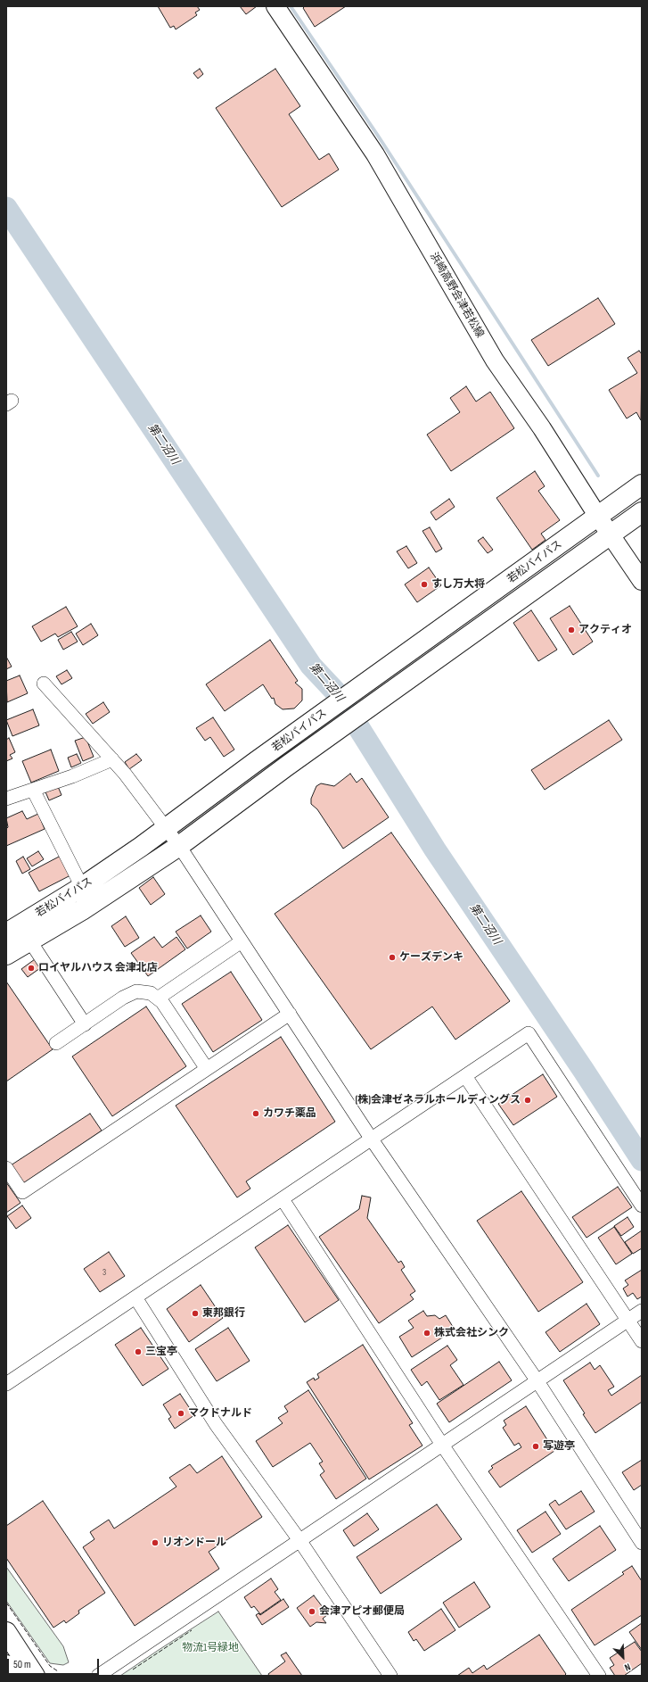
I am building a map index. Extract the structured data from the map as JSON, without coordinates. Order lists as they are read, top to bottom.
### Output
{
  "streets": {
    "highway": ["若松バイパス"],
    "main road": ["浜崎高野会津若松線"]
  },
  "crossings": [
    ["浜崎高野会津若松線", "若松バイパス"]
  ],
  "water": ["第二沼川"],
  "parks": ["物流1号緑地"],
  "places": [
    "すし万大将",
    "アクティオ",
    "ケーズデンキ",
    "ロイヤルハウス 会津北店",
    "(株)会津ゼネラルホールディングス",
    "カワチ薬品",
    "東邦銀行",
    "株式会社シンク",
    "三宝亭",
    "マクドナルド",
    "写遊亭",
    "リオンドール",
    "会津アピオ郵便局"
  ],
  "house_numbers": ["3"],
  "scale_bar": "50 m",
  "north": "bottom right"
}
